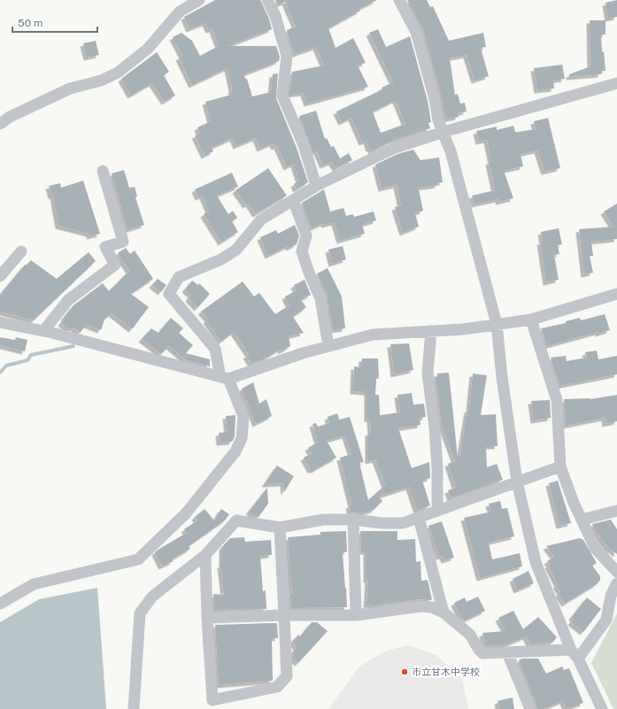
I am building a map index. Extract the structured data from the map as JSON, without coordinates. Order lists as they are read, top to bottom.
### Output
{
  "places": ["市立甘木中学校"],
  "scale_bar": "50 m"
}
